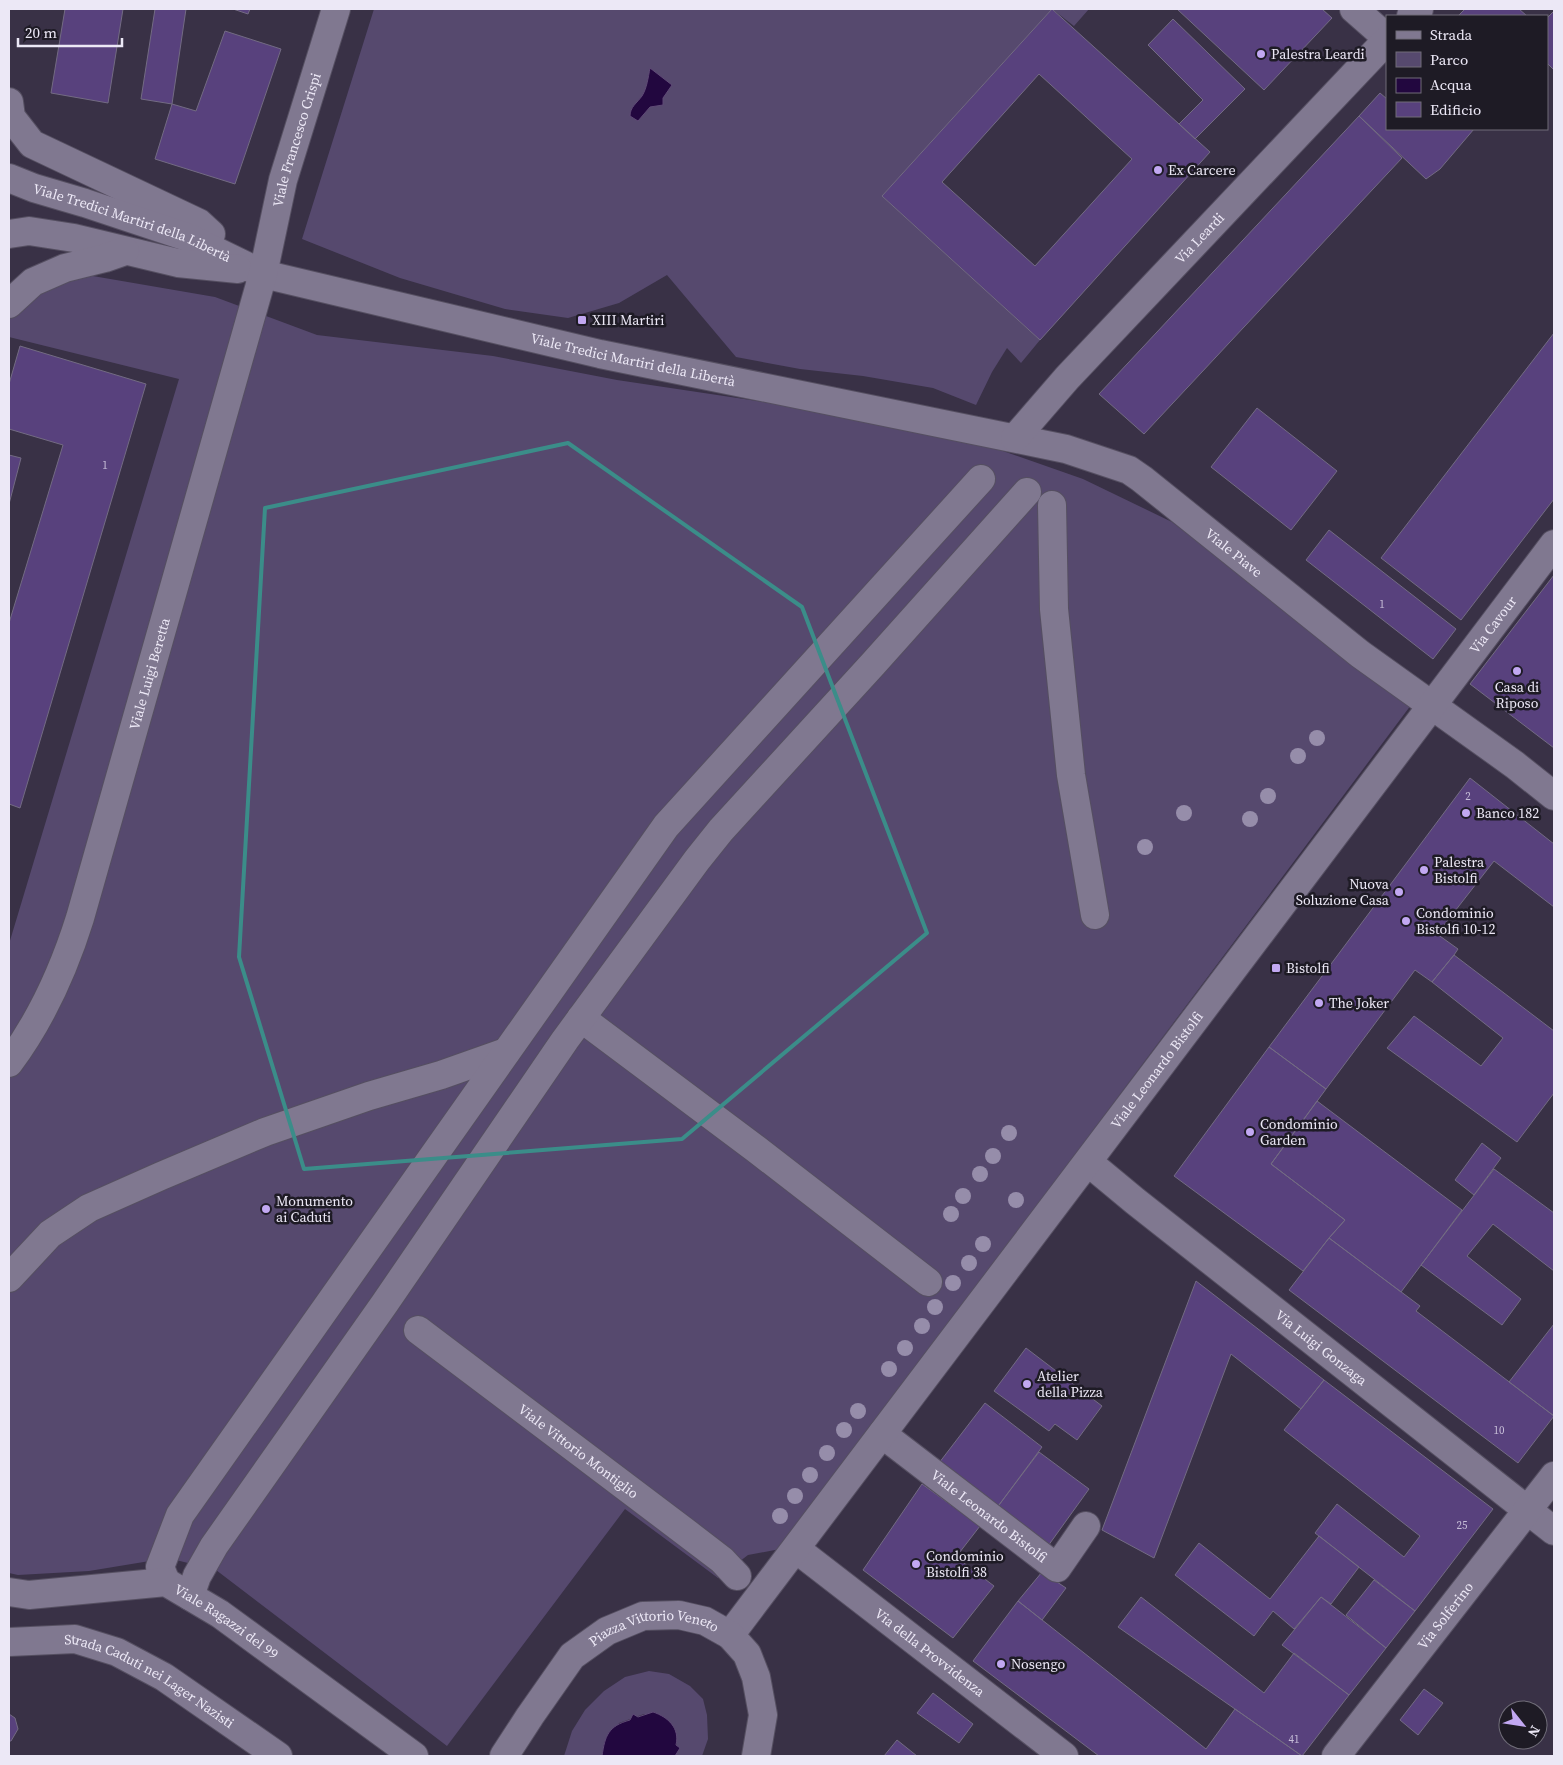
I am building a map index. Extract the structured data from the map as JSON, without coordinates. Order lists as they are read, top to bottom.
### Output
{
  "streets": {
    "street": [
      "Viale Francesco Crispi",
      "Viale Tredici Martiri della Libertà",
      "Via Leardi",
      "Viale Piave",
      "Via Cavour",
      "Viale Luigi Beretta",
      "Viale Leonardo Bistolfi",
      "Via Luigi Gonzaga",
      "Viale Vittorio Montiglio",
      "Via Solferino",
      "Viale Ragazzi del 99",
      "Piazza Vittorio Veneto",
      "Via della Provvidenza",
      "Strada Caduti nei Lager Nazisti"
    ]
  },
  "crossings": [
    ["Viale Francesco Crispi", "Viale Tredici Martiri della Libertà"],
    ["Viale Francesco Crispi", "Viale Luigi Beretta"],
    ["Viale Tredici Martiri della Libertà", "Via Leardi"],
    ["Viale Tredici Martiri della Libertà", "Viale Piave"],
    ["Viale Tredici Martiri della Libertà", "Viale Luigi Beretta"],
    ["Via Leardi", "Viale Piave"],
    ["Viale Piave", "Via Cavour"],
    ["Viale Piave", "Viale Leonardo Bistolfi"],
    ["Via Cavour", "Viale Leonardo Bistolfi"],
    ["Viale Leonardo Bistolfi", "Via Luigi Gonzaga"],
    ["Viale Leonardo Bistolfi", "Piazza Vittorio Veneto"],
    ["Viale Leonardo Bistolfi", "Via della Provvidenza"],
    ["Via Luigi Gonzaga", "Via Solferino"]
  ],
  "places": {
    "other": [
      "Palestra Leardi",
      "Ex Carcere",
      "Casa di Riposo",
      "Banco 182",
      "Palestra Bistolfi",
      "Nuova Soluzione Casa",
      "Condominio Bistolfi 10-12",
      "The Joker",
      "Condominio Garden",
      "Monumento ai Caduti",
      "Atelier della Pizza",
      "Condominio Bistolfi 38",
      "Nosengo"
    ],
    "transit": ["XIII Martiri", "Bistolfi"]
  },
  "house_numbers": [
    "1",
    "1",
    "2",
    "10",
    "25",
    "41"
  ],
  "legend": [
    "Strada",
    "Parco",
    "Acqua",
    "Edificio"
  ],
  "scale_bar": "20 m",
  "north": "bottom right"
}
